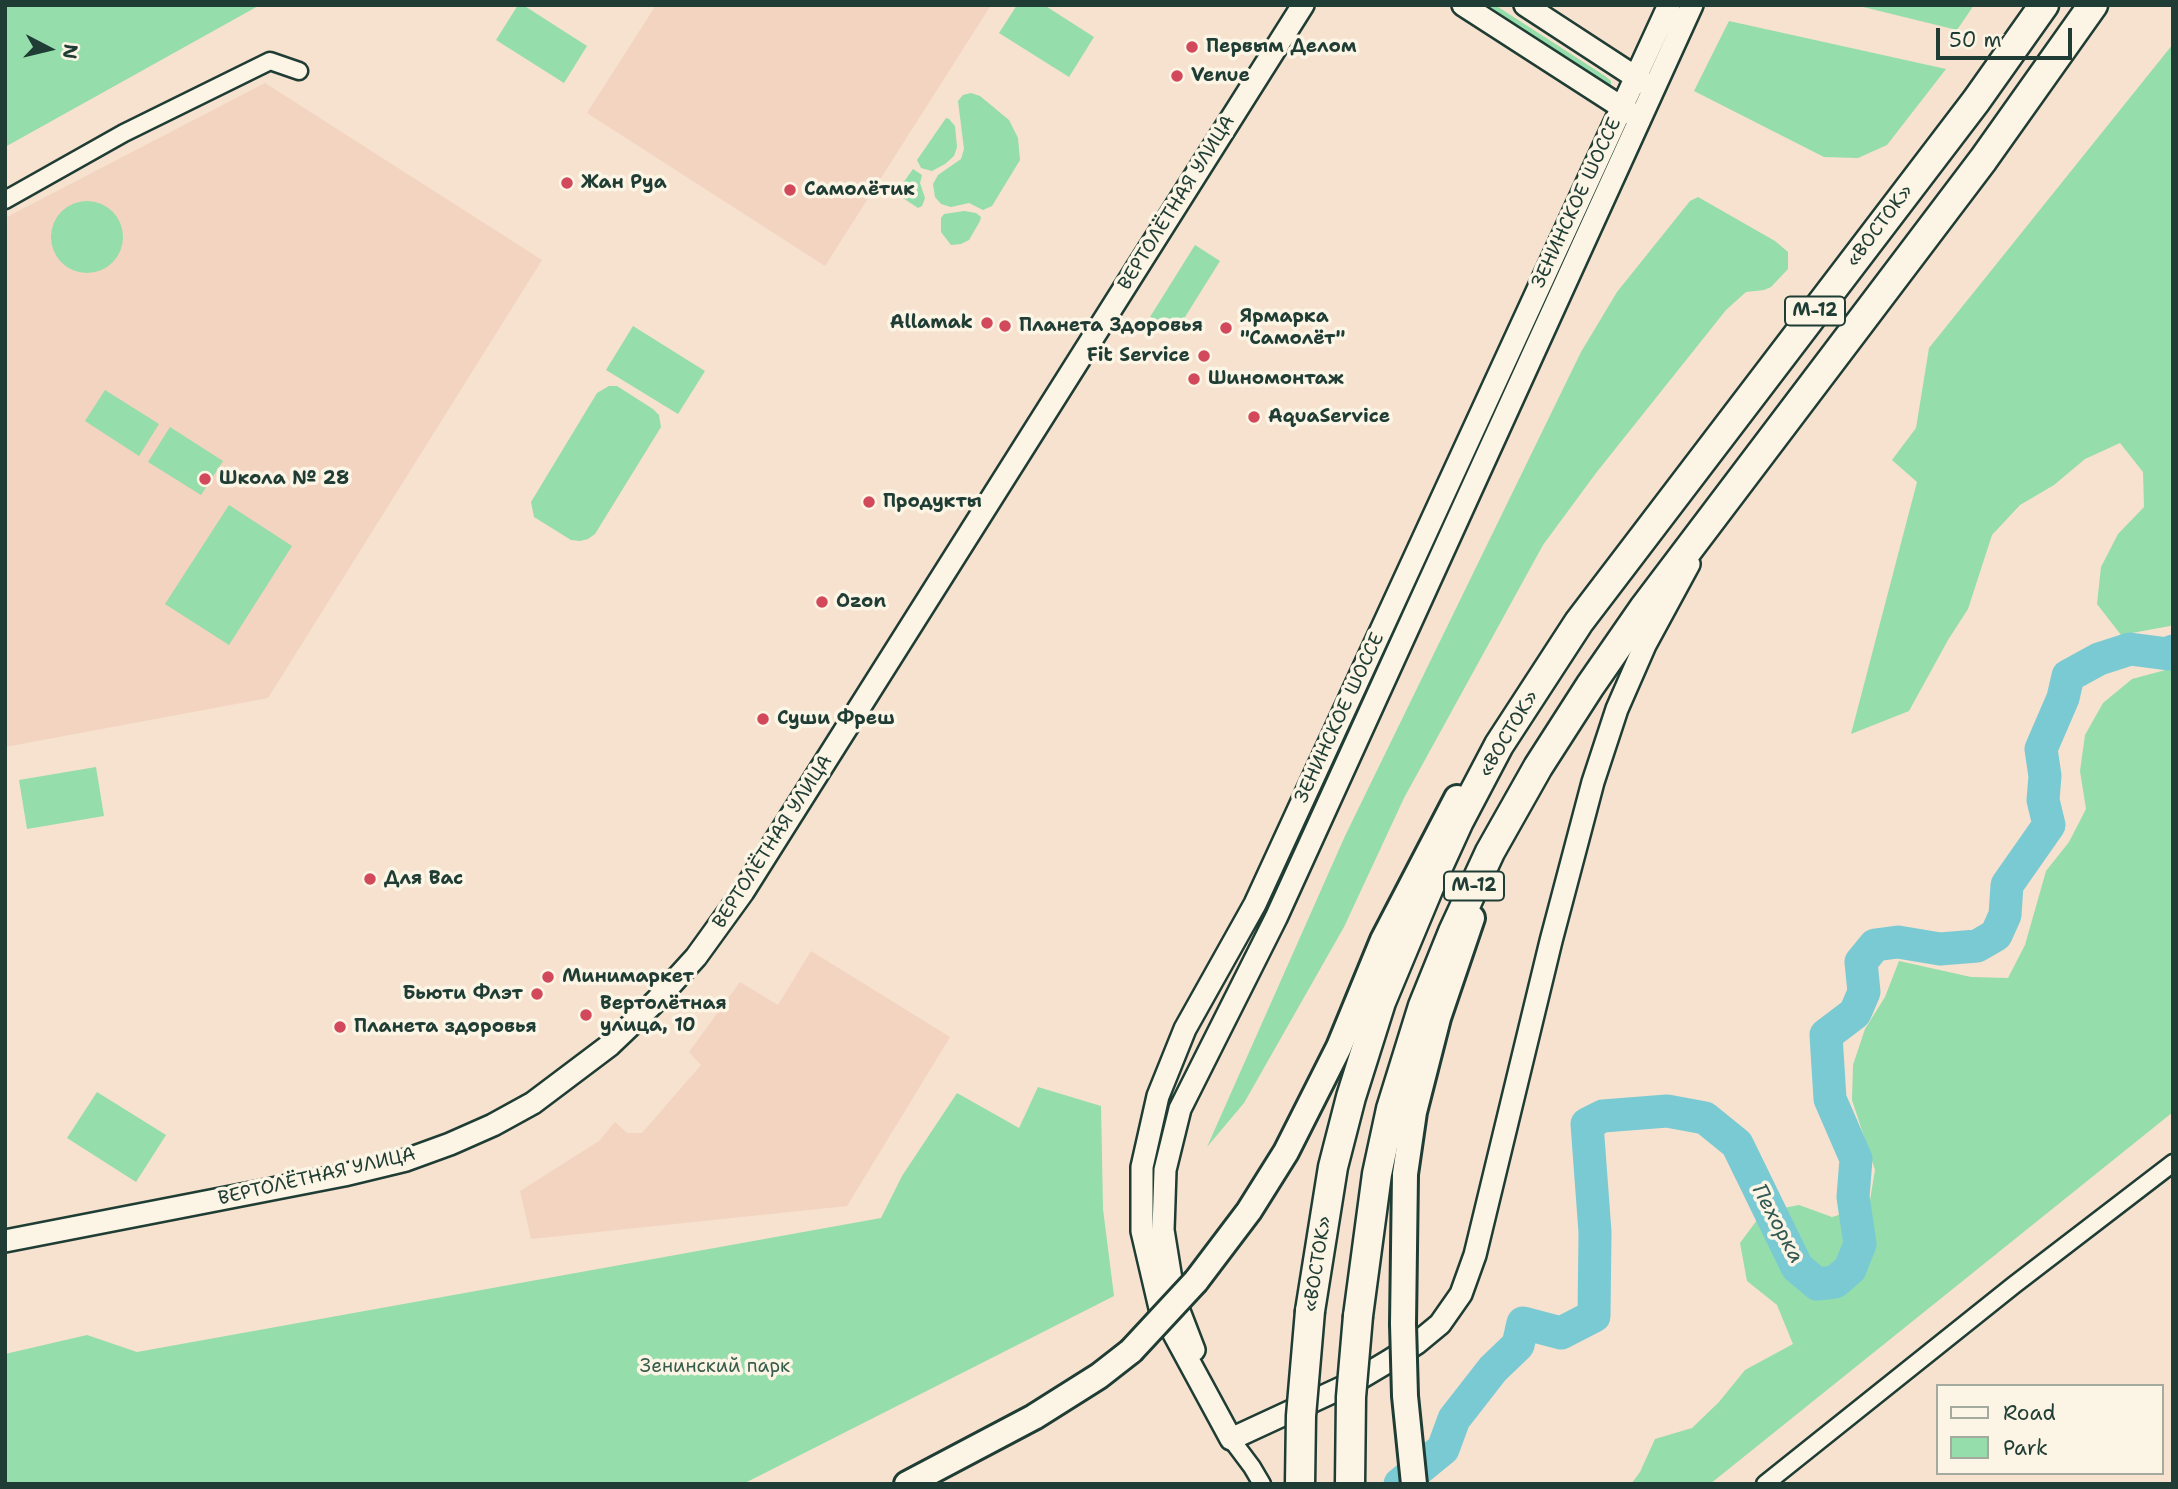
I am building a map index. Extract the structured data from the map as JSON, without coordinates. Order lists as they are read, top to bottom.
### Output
{
  "streets": {
    "highway": ["«ВОСТОК»", "М-12"],
    "main road": ["ВЕРТОЛЁТНАЯ УЛИЦА", "ЗЕНИНСКОЕ ШОССЕ"]
  },
  "water": ["Пехорка"],
  "parks": ["Зенинский парк"],
  "places": [
    "Первым Делом",
    "Venue",
    "Жан Руа",
    "Самолётик",
    "Allamak",
    "Планета Здоровья",
    "Ярмарка \"Самолёт\"",
    "Fit Service",
    "Шиномонтаж",
    "AquaService",
    "Школа № 28",
    "Продукты",
    "Ozon",
    "Суши Фреш",
    "Для Вас",
    "Минимаркет",
    "Бьюти Флэт",
    "Вертолётная улица, 10",
    "Планета здоровья"
  ],
  "legend": ["Road", "Park"],
  "scale_bar": "50 m",
  "north": "right"
}
